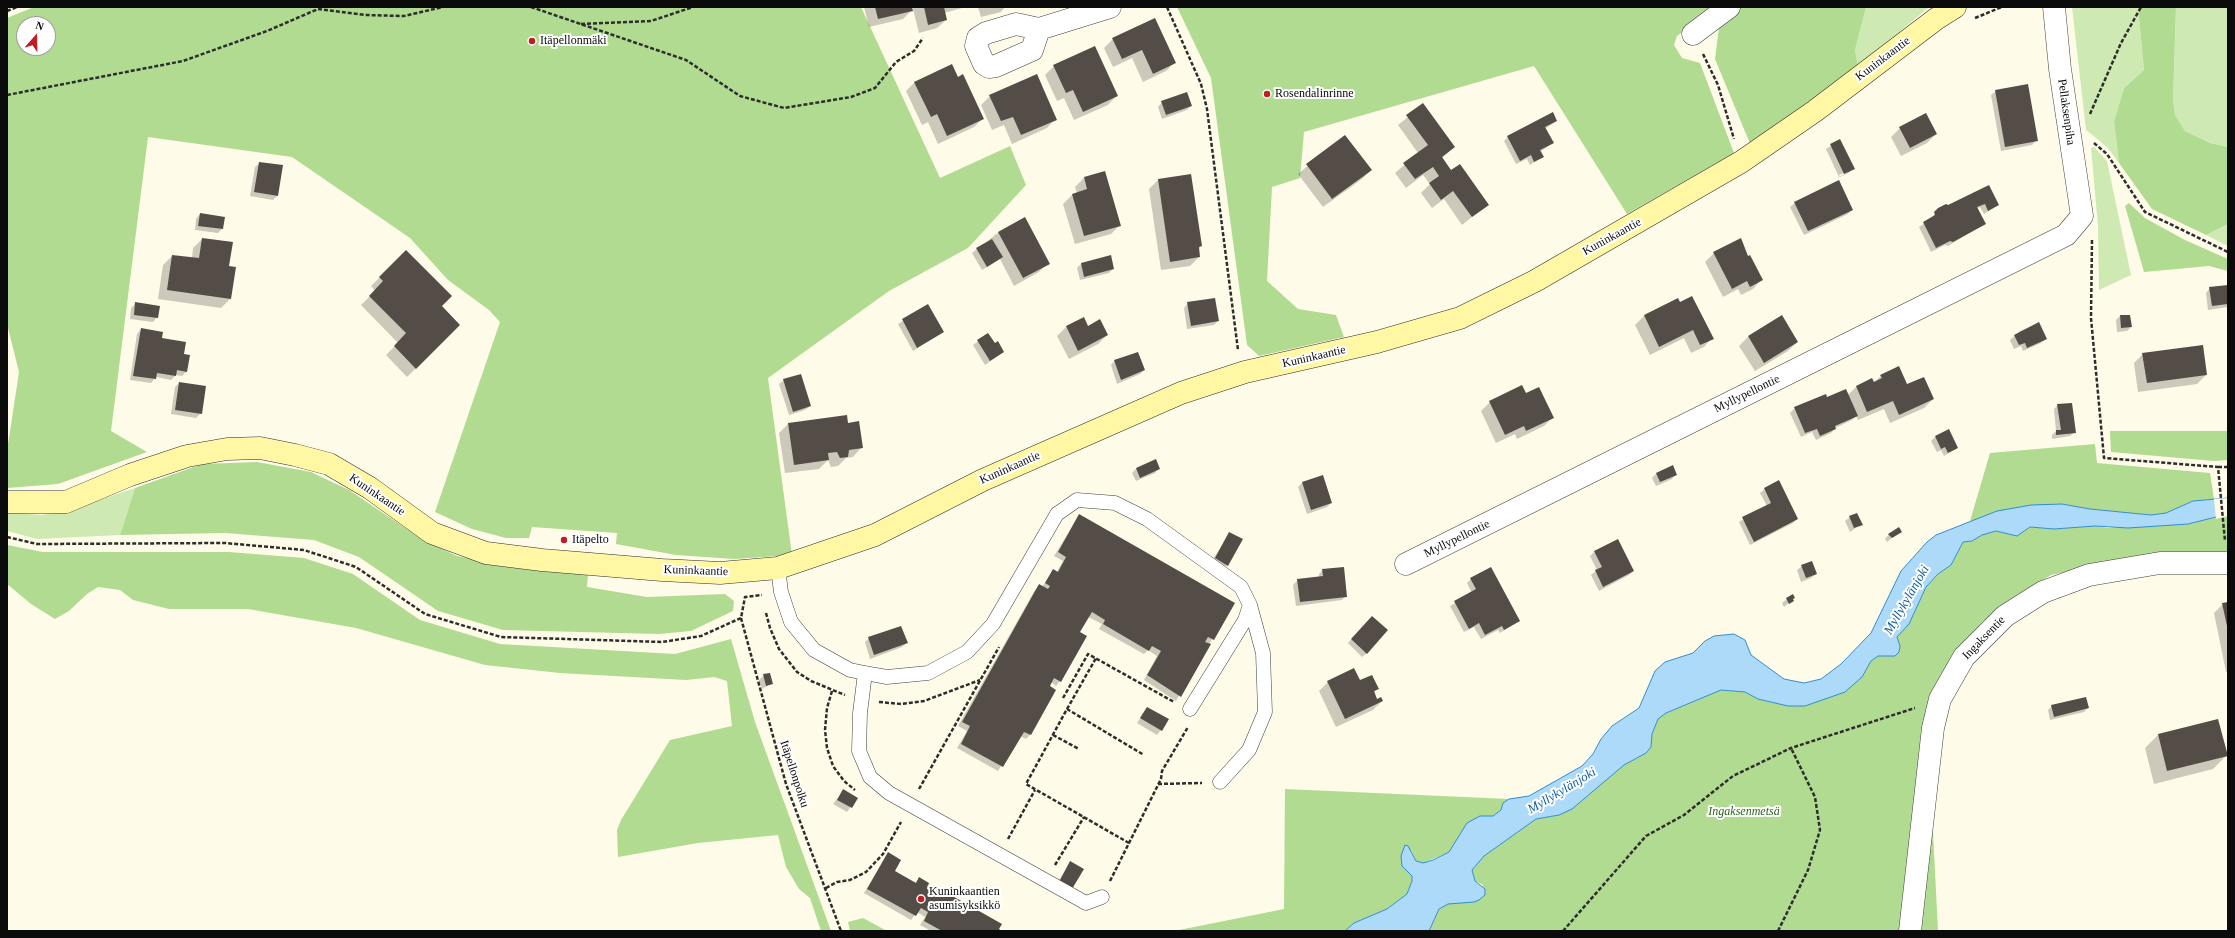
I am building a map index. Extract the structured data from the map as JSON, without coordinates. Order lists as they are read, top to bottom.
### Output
{
  "streets": {
    "main road": ["Kuninkaantie"],
    "street": ["Pellaksenpiha", "Myllypellontie", "Ingaksentie"],
    "path": ["Itäpellonpolku"]
  },
  "crossings": [
    ["Pellaksenpiha", "Myllypellontie"]
  ],
  "water": ["Myllykylänjoki"],
  "parks": ["Ingaksenmetsä"],
  "places": [
    "Itäpellonmäki",
    "Rosendalinrinne",
    "Itäpelto",
    "Kuninkaantien asumisyksikkö"
  ],
  "north": "top"
}
